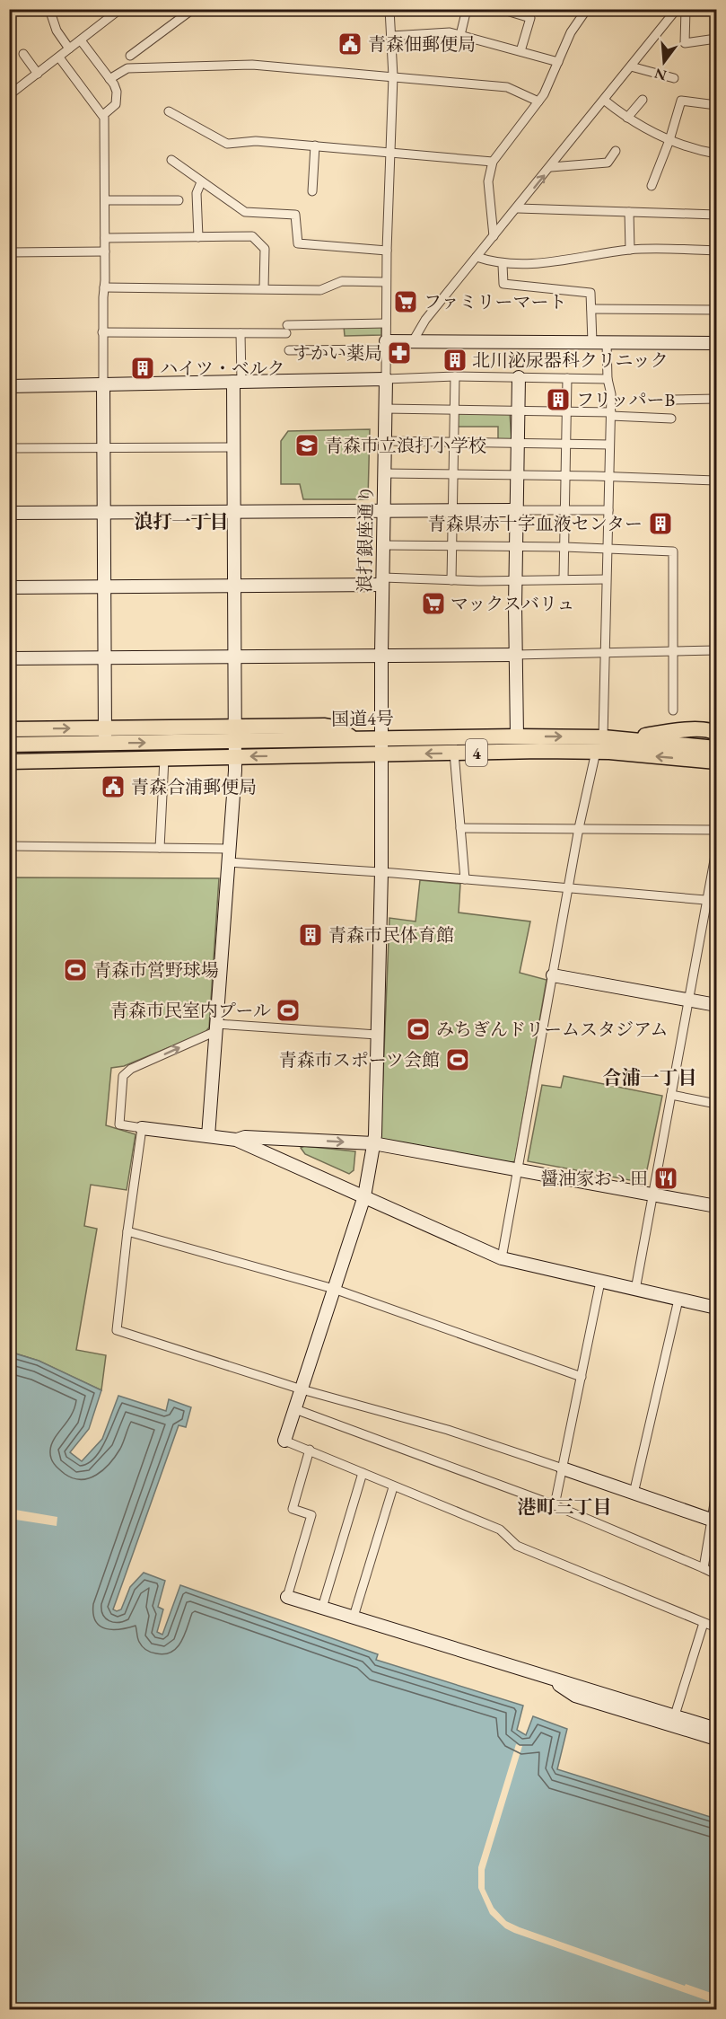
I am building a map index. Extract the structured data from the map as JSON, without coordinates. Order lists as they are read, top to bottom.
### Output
{
  "streets": {
    "highway": ["国道4号", "4"],
    "street": ["浪打銀座通り"]
  },
  "crossings": [
    ["浪打銀座通り", "国道4号"]
  ],
  "districts": ["浪打一丁目", "合浦一丁目", "港町三丁目"],
  "places": {
    "public building": ["青森佃郵便局", "青森合浦郵便局"],
    "supermarket": ["ファミリーマート", "マックスバリュ"],
    "pharmacy": ["すかい薬局"],
    "building": [
      "北川泌尿器科クリニック",
      "ハイツ・ベルク",
      "フリッパーB",
      "青森県赤十字血液センター",
      "青森市民体育館"
    ],
    "school or university": ["青森市立浪打小学校"],
    "sports": [
      "青森市営野球場",
      "青森市民室内プール",
      "みちぎんドリームスタジアム",
      "青森市スポーツ会館"
    ],
    "restaurant": ["醤油家おゝ田"]
  },
  "north": "bottom"
}
